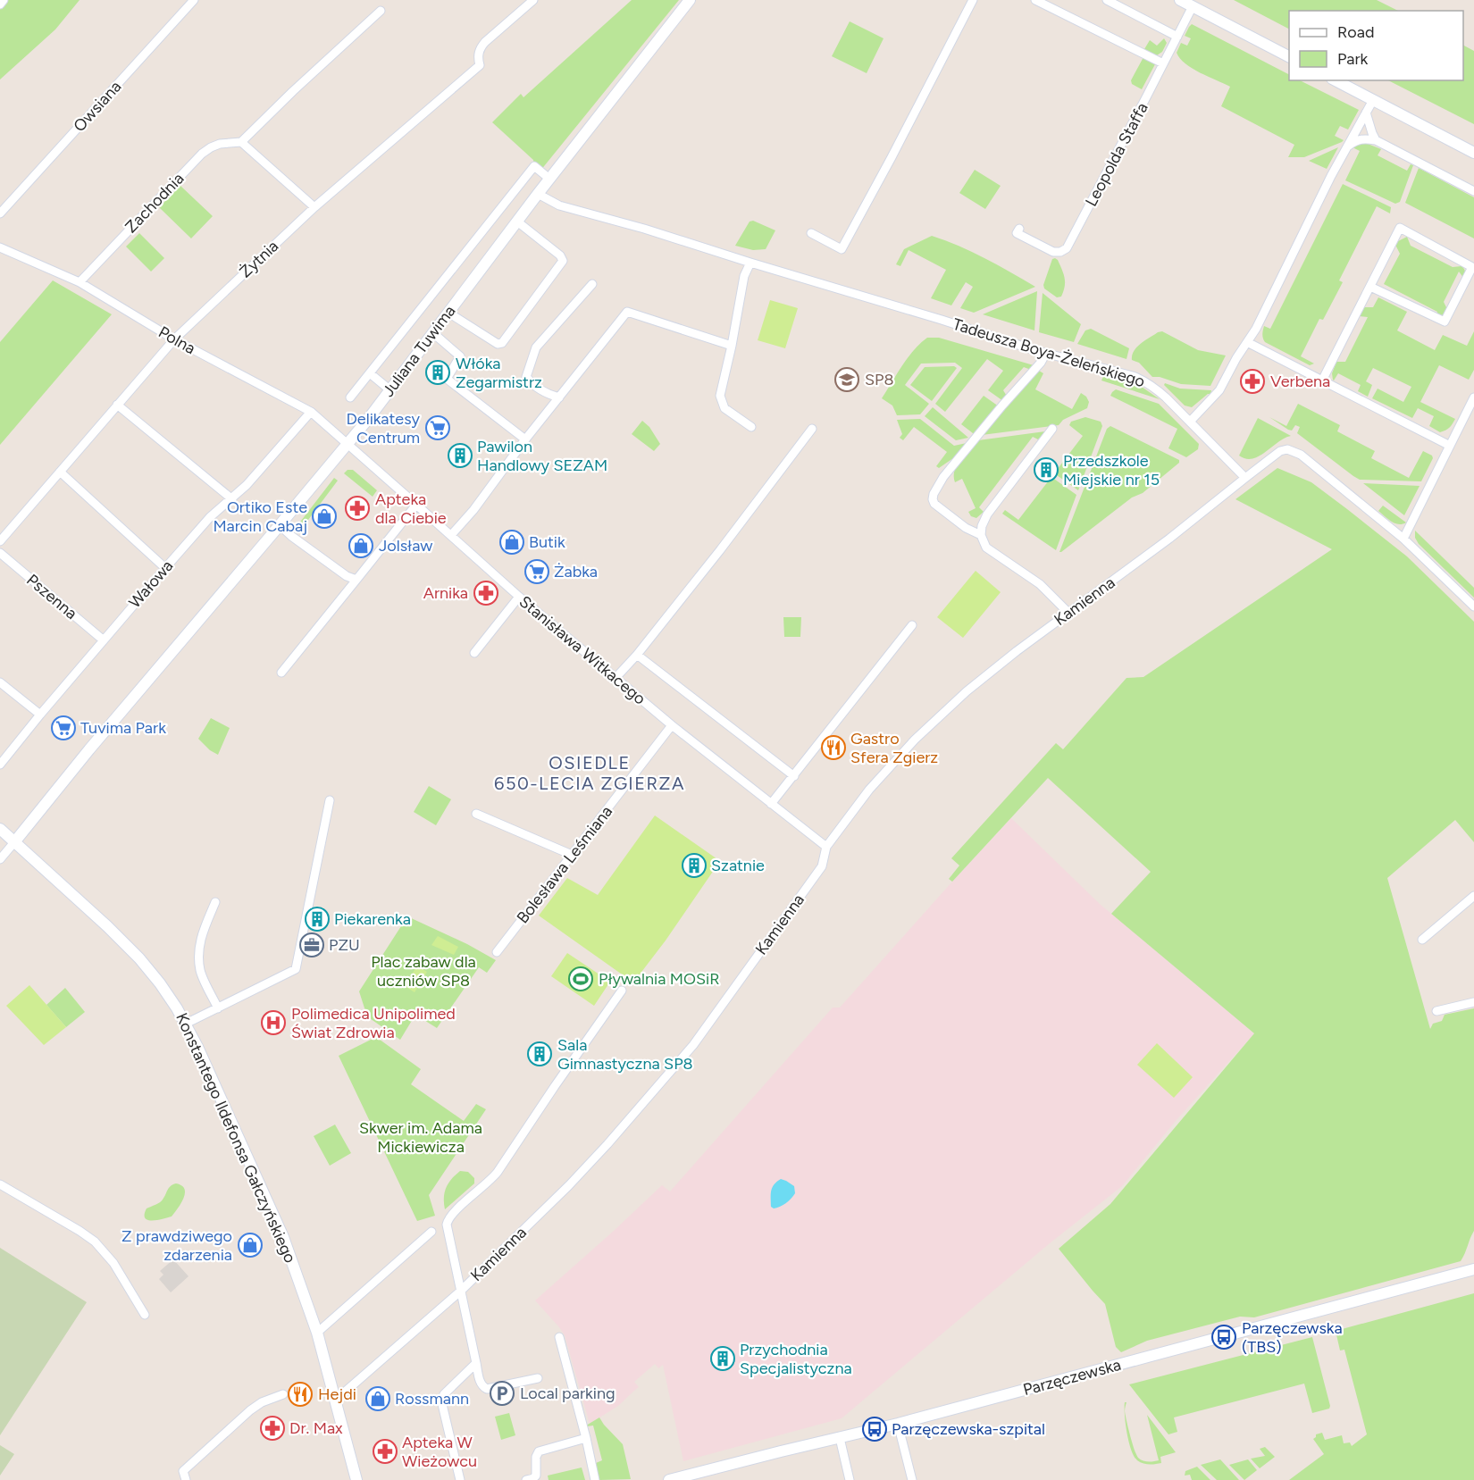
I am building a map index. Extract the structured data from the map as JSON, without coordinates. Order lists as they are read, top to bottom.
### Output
{
  "streets": {
    "street": [
      "Owsiana",
      "Leopolda Staffa",
      "Zachodnia",
      "Żytnia",
      "Polna",
      "Juliana Tuwima",
      "Tadeusza Boya-Żeleńskiego",
      "Wałowa",
      "Pszenna",
      "Kamienna",
      "Stanisława Witkacego",
      "Bolesława Leśmiana",
      "Konstantego Ildefonsa Gałczyńskiego",
      "Parzęczewska"
    ]
  },
  "crossings": [
    ["Zachodnia", "Polna"],
    ["Żytnia", "Polna"],
    ["Polna", "Juliana Tuwima"],
    ["Polna", "Wałowa"],
    ["Polna", "Stanisława Witkacego"],
    ["Juliana Tuwima", "Tadeusza Boya-Żeleńskiego"],
    ["Juliana Tuwima", "Stanisława Witkacego"],
    ["Juliana Tuwima", "Konstantego Ildefonsa Gałczyńskiego"],
    ["Tadeusza Boya-Żeleńskiego", "Kamienna"],
    ["Wałowa", "Pszenna"],
    ["Kamienna", "Stanisława Witkacego"],
    ["Kamienna", "Konstantego Ildefonsa Gałczyńskiego"],
    ["Stanisława Witkacego", "Bolesława Leśmiana"]
  ],
  "districts": ["OSIEDLE 650-LECIA ZGIERZA"],
  "parks": ["Plac zabaw dla uczniów SP8", "Skwer im. Adama Mickiewicza"],
  "places": {
    "building": [
      "Włóka Zegarmistrz",
      "Pawilon Handlowy SEZAM",
      "Przedszkole Miejskie nr 15",
      "Szatnie",
      "Piekarenka",
      "Sala Gimnastyczna SP8",
      "Przychodnia Specjalistyczna"
    ],
    "school or university": ["SP8"],
    "pharmacy": [
      "Verbena",
      "Apteka dla Ciebie",
      "Arnika",
      "Dr. Max",
      "Apteka W Wieżowcu"
    ],
    "supermarket": ["Delikatesy Centrum", "Żabka", "Tuvima Park"],
    "shop": [
      "Ortiko Este Marcin Cabaj",
      "Butik",
      "Jolsław",
      "Z prawdziwego zdarzenia",
      "Rossmann"
    ],
    "restaurant": ["Gastro Sfera Zgierz", "Hejdi"],
    "office": ["PZU"],
    "sports": ["Pływalnia MOSiR"],
    "hospital": ["Polimedica Unipolimed Świat Zdrowia"],
    "bus stop": ["Parzęczewska (TBS)", "Parzęczewska-szpital"],
    "parking": ["Local parking"]
  },
  "legend": ["Road", "Park"]
}
